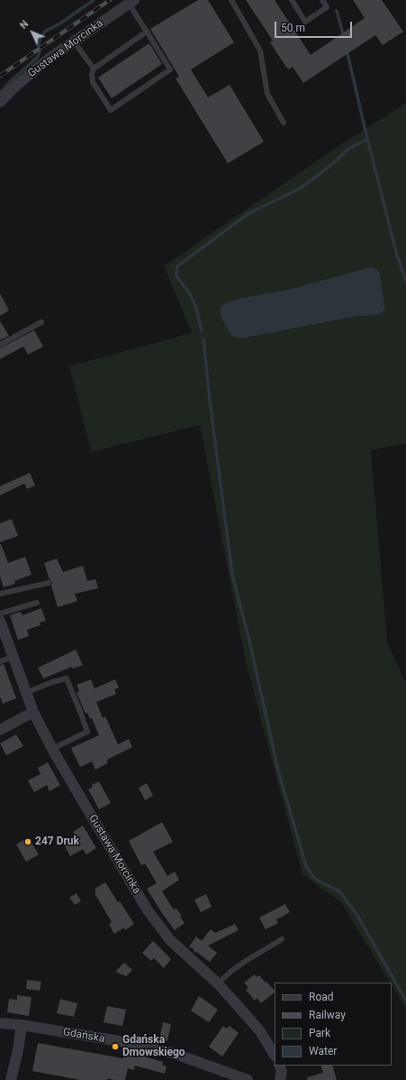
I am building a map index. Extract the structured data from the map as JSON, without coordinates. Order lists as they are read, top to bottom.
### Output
{
  "streets": {
    "street": ["Gustawa Morcinka", "Gdańska"]
  },
  "places": ["247 Druk", "Gdańska Dmowskiego"],
  "legend": [
    "Road",
    "Railway",
    "Park",
    "Water"
  ],
  "scale_bar": "50 m",
  "north": "top left"
}
